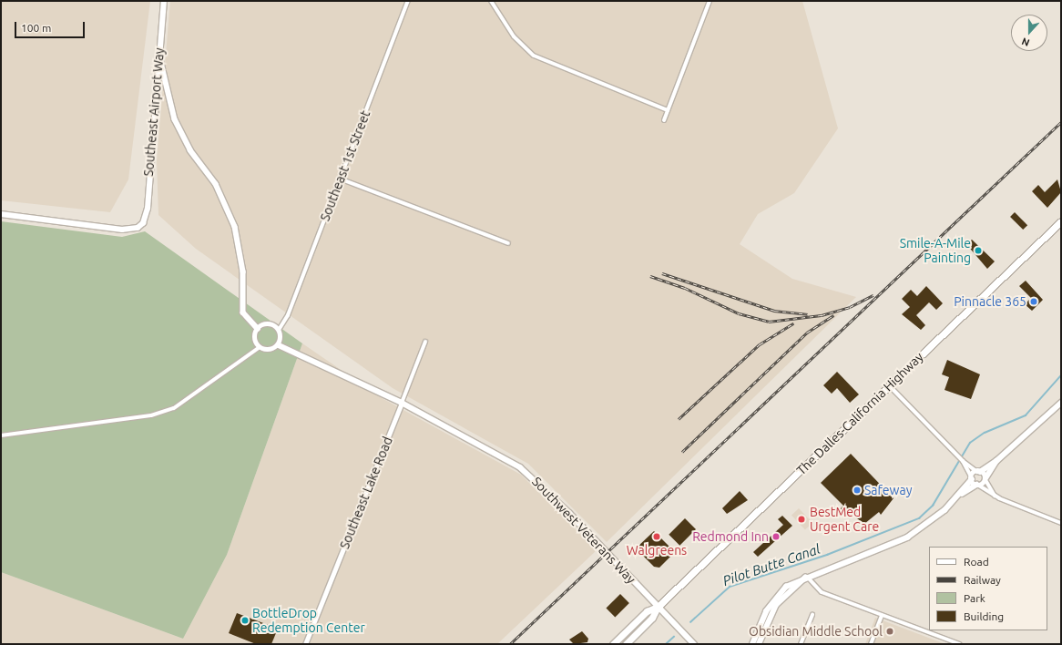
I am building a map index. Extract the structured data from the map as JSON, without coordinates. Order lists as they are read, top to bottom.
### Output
{
  "streets": {
    "highway": ["The Dalles-California Highway"],
    "main road": ["Southeast Airport Way", "Southwest Veterans Way"],
    "street": ["Southeast 1st Street", "Southeast Lake Road"]
  },
  "crossings": [
    ["Southeast 1st Street", "Southwest Veterans Way"],
    ["The Dalles-California Highway", "Southwest Veterans Way"],
    ["Southeast Lake Road", "Southwest Veterans Way"]
  ],
  "water": ["Pilot Butte Canal"],
  "places": [
    "Smile-A-Mile Painting",
    "Pinnacle 365",
    "Safeway",
    "BestMed Urgent Care",
    "Walgreens",
    "Redmond Inn",
    "BottleDrop Redemption Center",
    "Obsidian Middle School"
  ],
  "legend": [
    "Road",
    "Railway",
    "Park",
    "Building"
  ],
  "scale_bar": "100 m",
  "north": "bottom"
}
